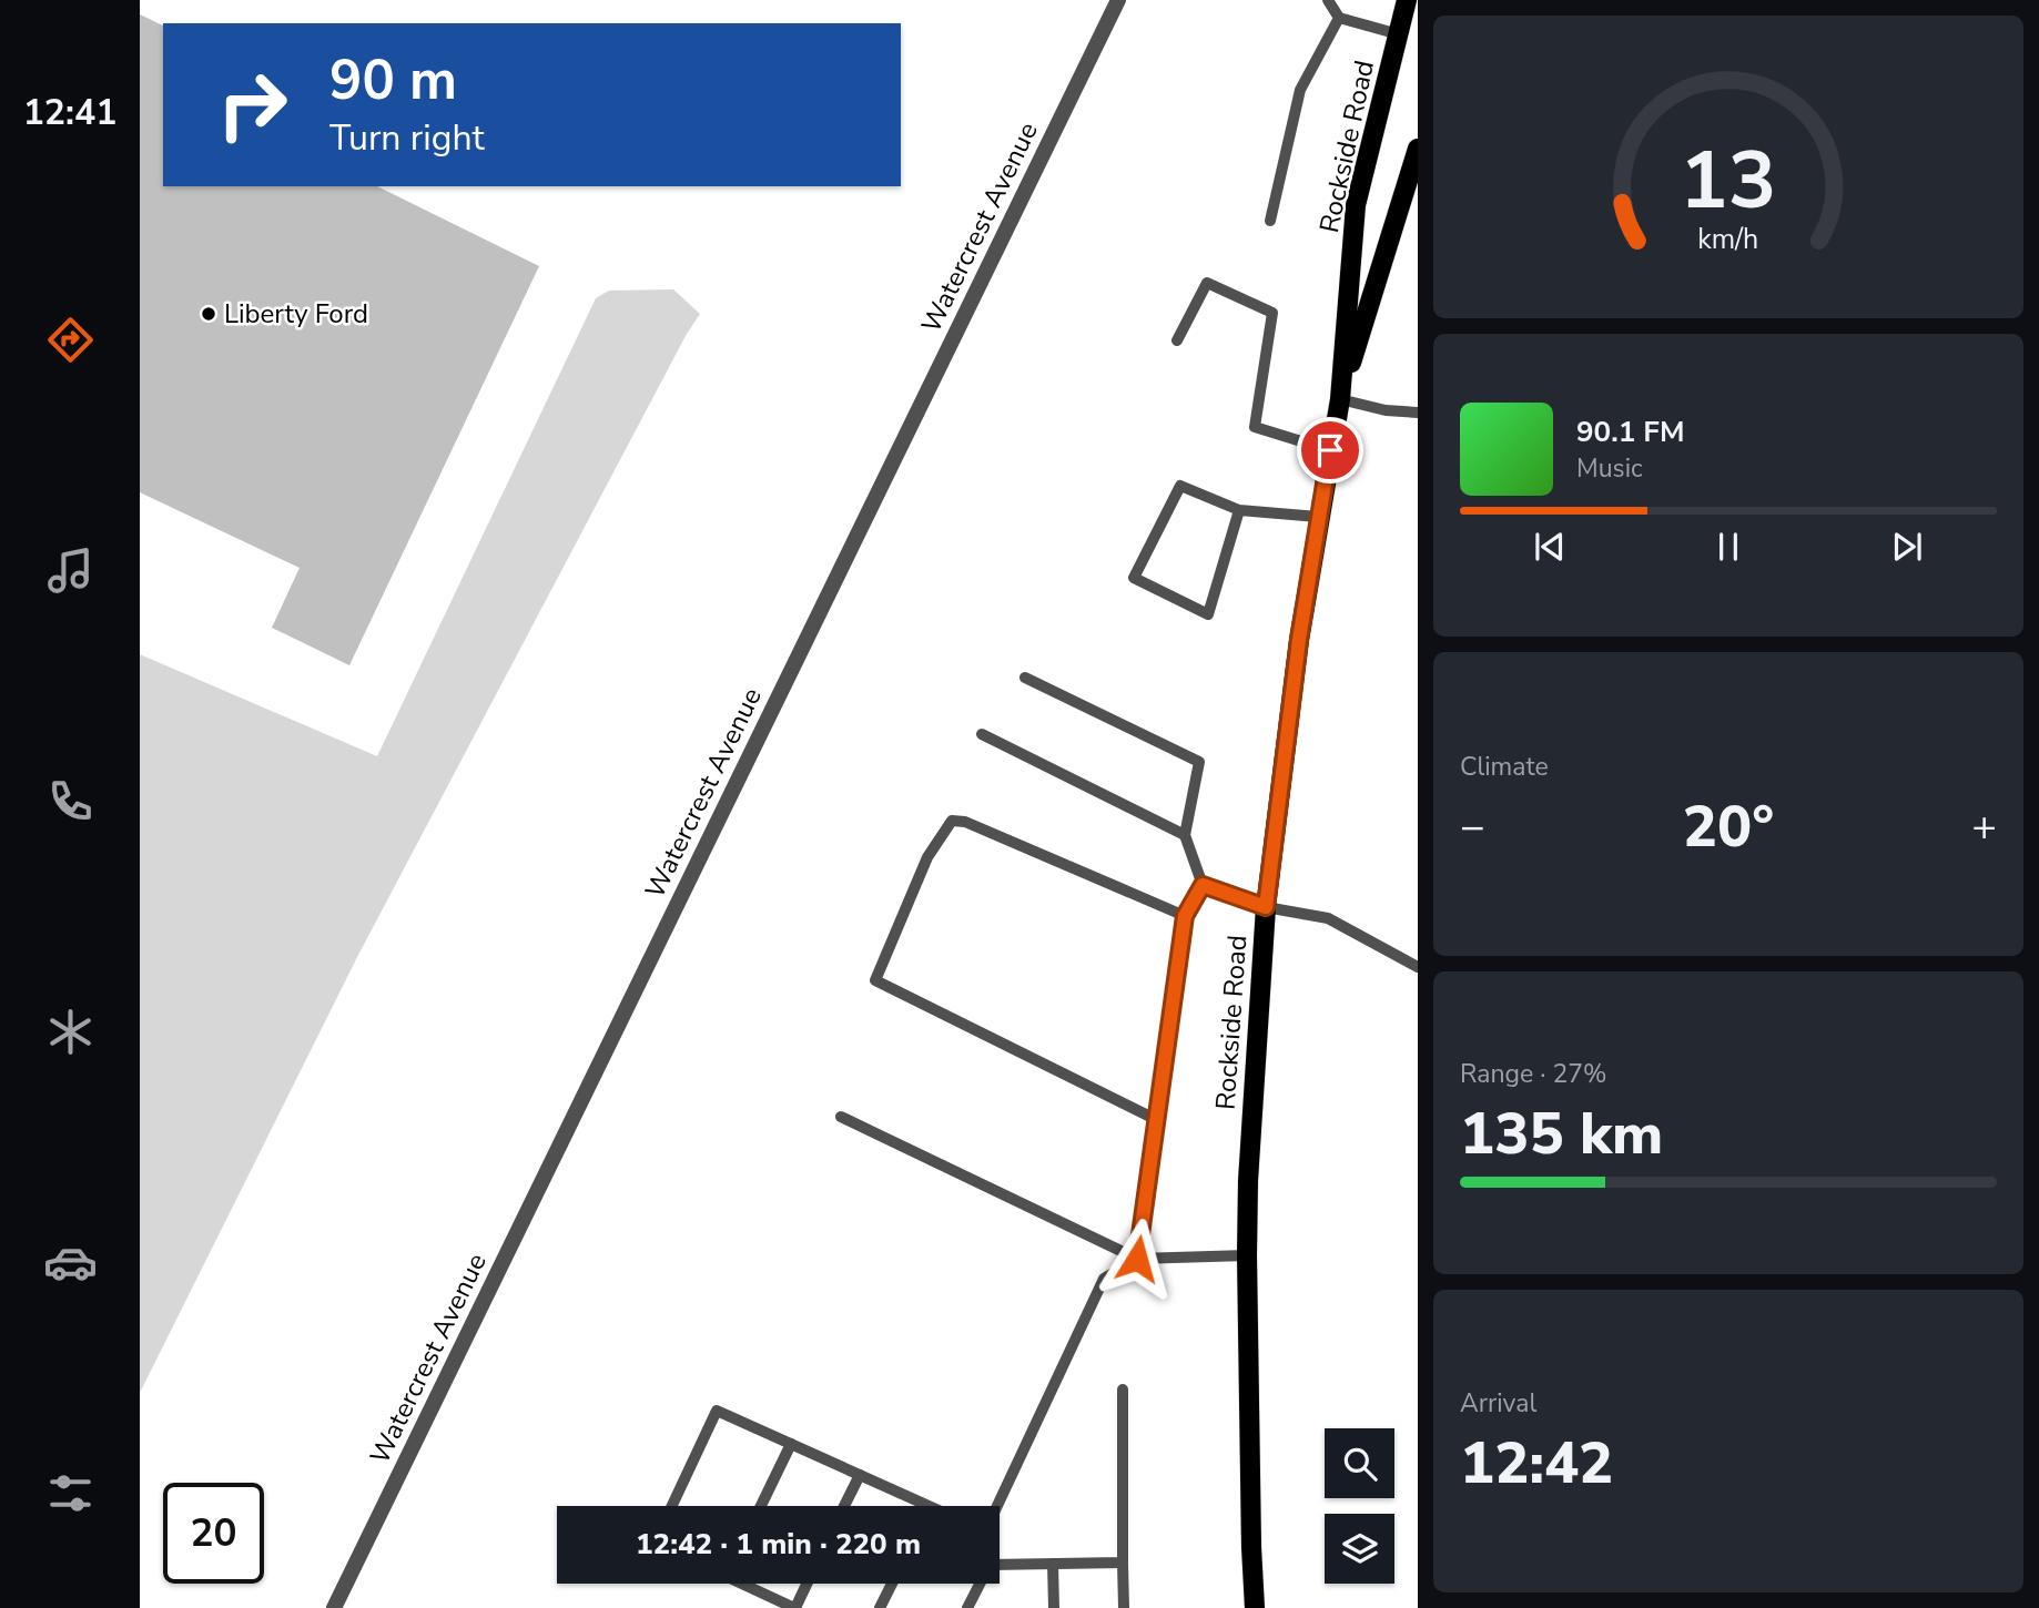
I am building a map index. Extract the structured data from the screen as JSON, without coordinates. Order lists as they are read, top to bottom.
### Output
{
  "streets": {
    "main road": ["Rockside Road"],
    "street": ["Watercrest Avenue"]
  },
  "places": ["Liberty Ford"],
  "page": {
    "tabs": "12:41",
    "turn": ["90 m", "Turn right"],
    "song": ["90.1 FM", "Music"],
    "tile": [
      "Climate",
      ["Range · 27%", "135 km"],
      ["Arrival", "12:42"]
    ],
    "heat": ["−", "20°", "+"],
    "limit": "20",
    "trip": "12:42 · 1 min · 220 m",
    "gauge": ["13", "km/h"]
  }
}
